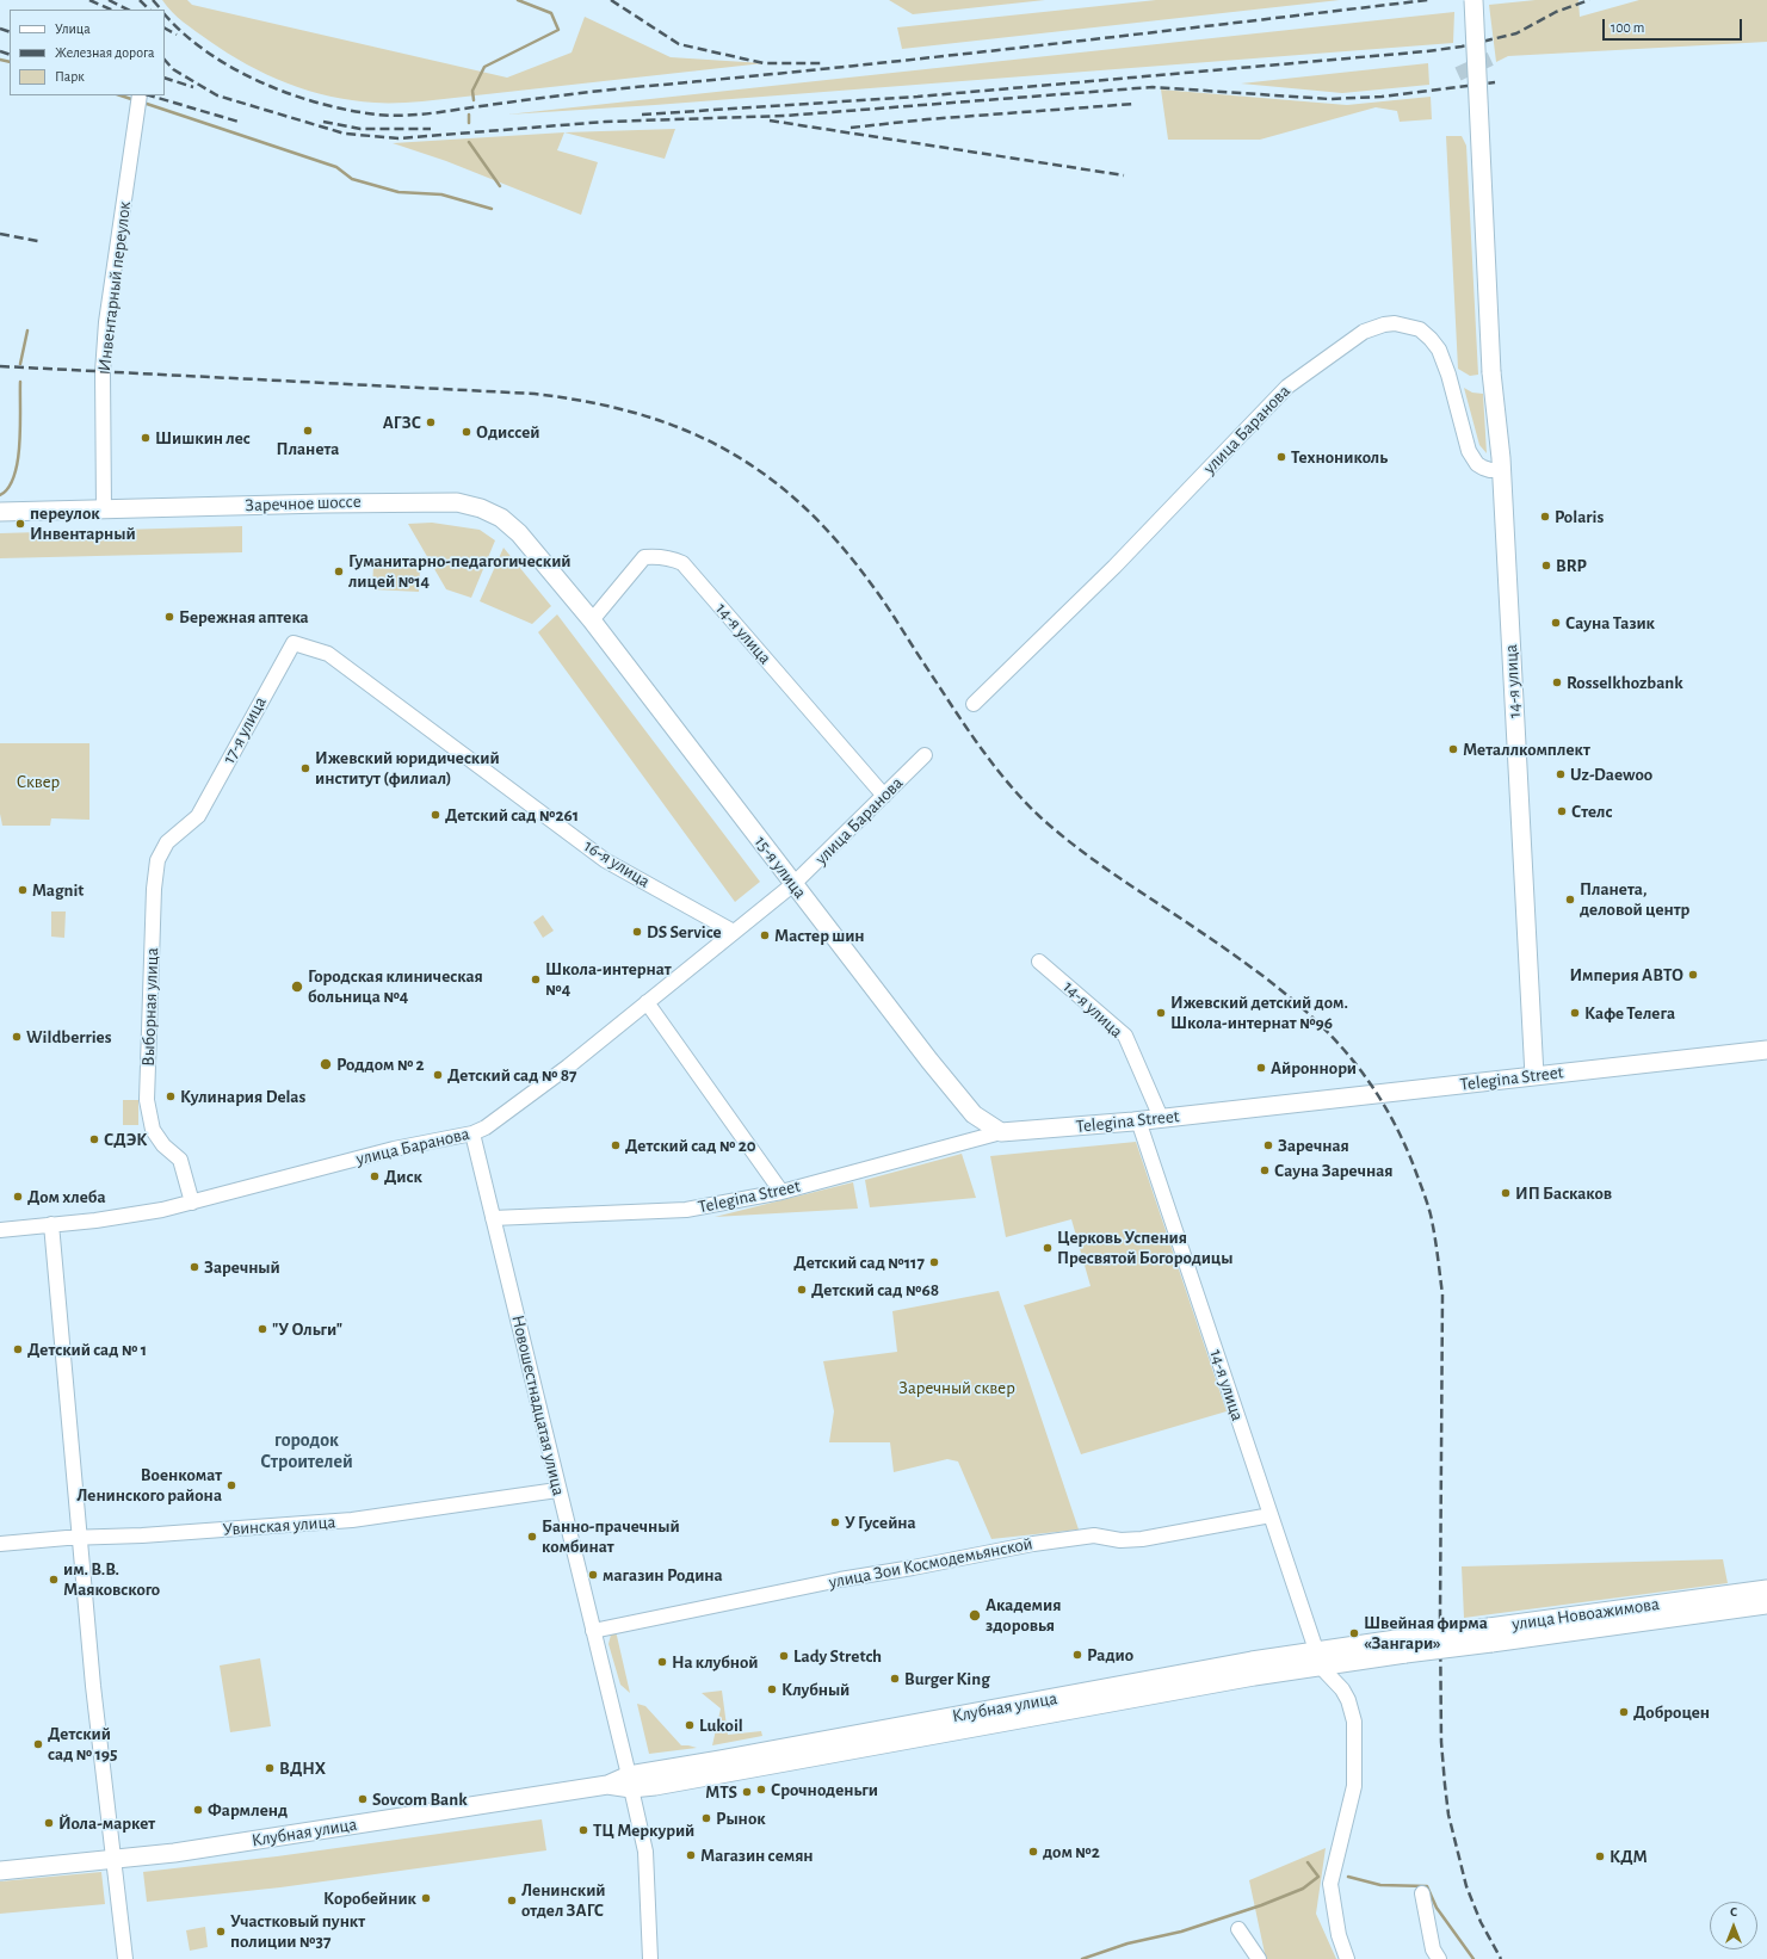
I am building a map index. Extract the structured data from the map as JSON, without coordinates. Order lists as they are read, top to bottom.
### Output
{
  "streets": {
    "main road": [
      "Заречное шоссе",
      "14-я улица",
      "15-я улица",
      "Telegina Street",
      "улица Новоажимова",
      "Клубная улица"
    ],
    "street": [
      "Инвентарный переулок",
      "улица Баранова",
      "17-я улица",
      "16-я улица",
      "Выборная улица",
      "Новошестнадцатая улица",
      "Увинская улица",
      "улица Зои Космодемьянской"
    ]
  },
  "crossings": [
    ["Инвентарный переулок", "Заречное шоссе"],
    ["улица Баранова", "14-я улица"],
    ["улица Баранова", "16-я улица"],
    ["улица Баранова", "15-я улица"],
    ["улица Баранова", "Выборная улица"],
    ["улица Баранова", "Новошестнадцатая улица"],
    ["Заречное шоссе", "15-я улица"],
    ["14-я улица", "15-я улица"],
    ["14-я улица", "Telegina Street"],
    ["14-я улица", "улица Зои Космодемьянской"],
    ["14-я улица", "Клубная улица"],
    ["17-я улица", "16-я улица"],
    ["17-я улица", "Выборная улица"],
    ["15-я улица", "Telegina Street"],
    ["Telegina Street", "Новошестнадцатая улица"],
    ["Новошестнадцатая улица", "Увинская улица"],
    ["Новошестнадцатая улица", "улица Зои Космодемьянской"],
    ["Новошестнадцатая улица", "Клубная улица"],
    ["улица Новоажимова", "Клубная улица"]
  ],
  "districts": ["городок Строителей"],
  "parks": ["Сквер", "Заречный сквер"],
  "places": [
    "АГЗС",
    "Планета",
    "Одиссей",
    "Шишкин лес",
    "Технониколь",
    "Polaris",
    "переулок Инвентарный",
    "BRP",
    "Гуманитарно-педагогический лицей №14",
    "Бережная аптека",
    "Сауна Тазик",
    "Rosselkhozbank",
    "Металлкомплект",
    "Ижевский юридический институт (филиал)",
    "Uz-Daewoo",
    "Стелс",
    "Детский сад №261",
    "Magnit",
    "Планета, деловой центр",
    "DS Service",
    "Мастер шин",
    "Империя АВТО",
    "Школа-интернат №4",
    "Городская клиническая больница №4",
    "Ижевский детский дом. Школа-интернат №96",
    "Кафе Телега",
    "Wildberries",
    "Роддом № 2",
    "Айроннори",
    "Детский сад № 87",
    "Кулинария Delas",
    "СДЭК",
    "Детский сад № 20",
    "Заречная",
    "Сауна Заречная",
    "Диск",
    "ИП Баскаков",
    "Дом хлеба",
    "Церковь Успения Пресвятой Богородицы",
    "Детский сад №117",
    "Заречный",
    "Детский сад №68",
    "\"У Ольги\"",
    "Детский сад № 1",
    "Военкомат Ленинского района",
    "У Гусейна",
    "Банно-прачечный комбинат",
    "магазин Родина",
    "им. В.В. Маяковского",
    "Академия здоровья",
    "Швейная фирма «Зангари»",
    "Радио",
    "Lady Stretch",
    "На клубной",
    "Burger King",
    "Клубный",
    "Доброцен",
    "Lukoil",
    "Детский сад № 195",
    "ВДНХ",
    "Срочноденьги",
    "MTS",
    "Sovcom Bank",
    "Фармленд",
    "Рынок",
    "Йола-маркет",
    "ТЦ Меркурий",
    "дом №2",
    "Магазин семян",
    "КДМ",
    "Коробейник",
    "Ленинский отдел ЗАГС",
    "Участковый пункт полиции №37"
  ],
  "legend": ["Улица", "Железная дорога", "Парк"],
  "scale_bar": "100 m",
  "north": "top"
}
